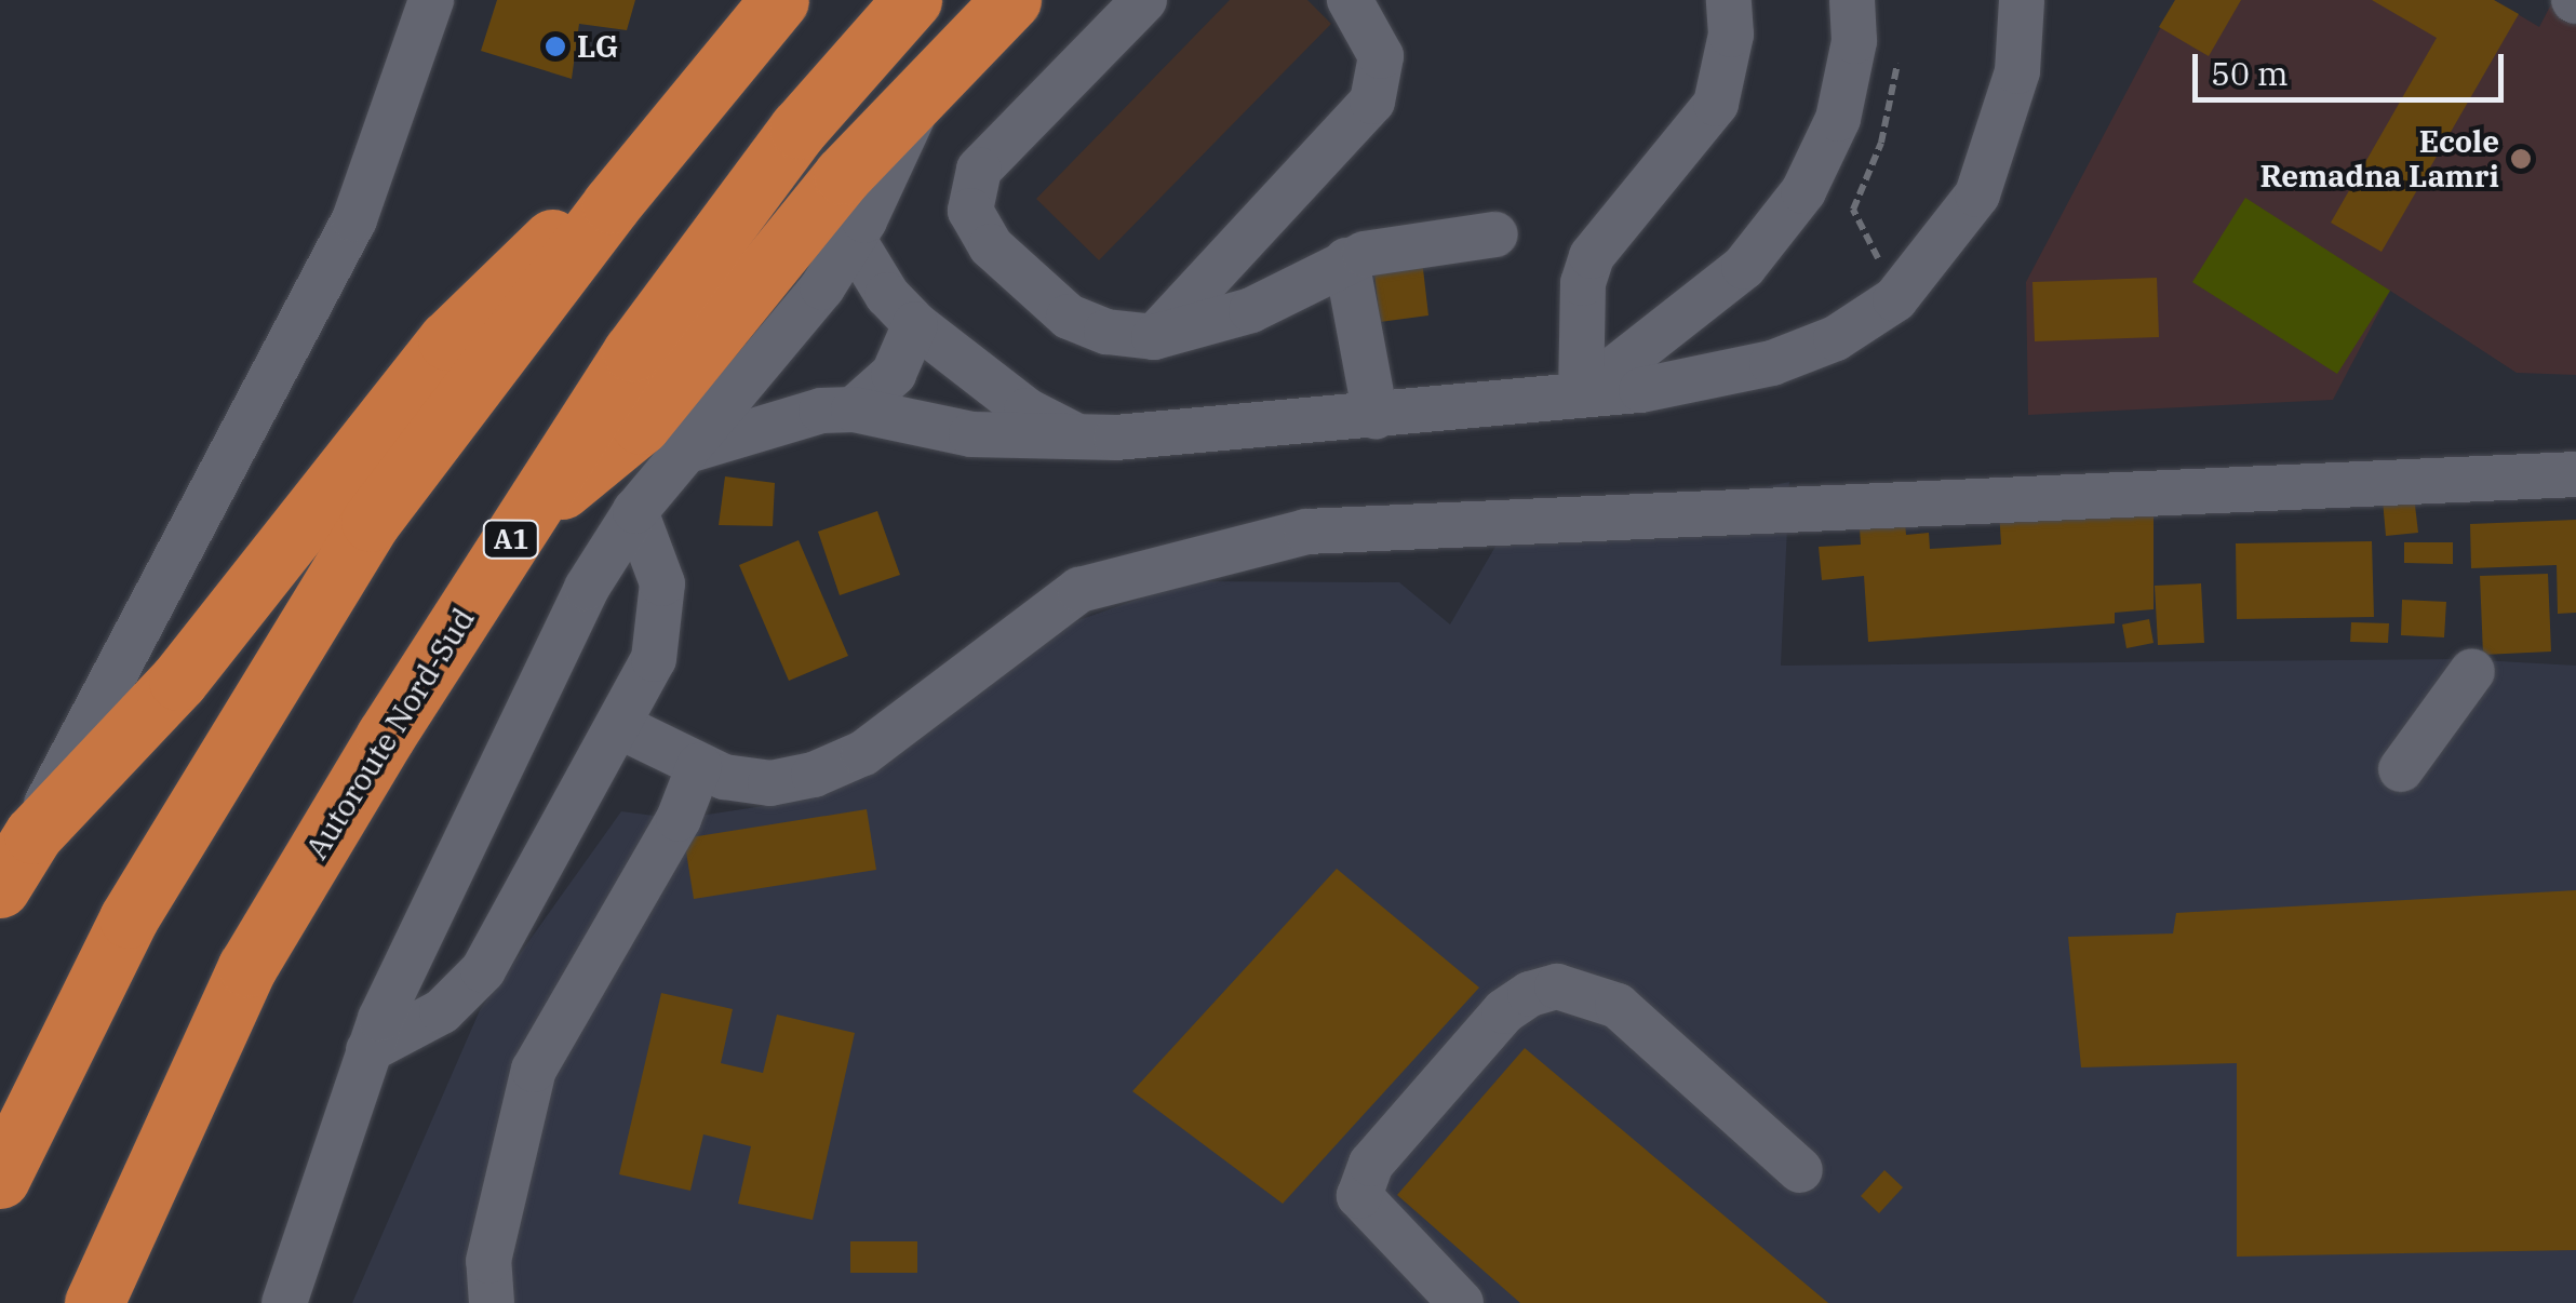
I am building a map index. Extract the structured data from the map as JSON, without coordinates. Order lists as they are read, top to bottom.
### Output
{
  "streets": {
    "highway": ["A1", "Autoroute Nord-Sud"]
  },
  "places": ["LG", "Ecole Remadna Lamri"],
  "scale_bar": "50 m"
}
